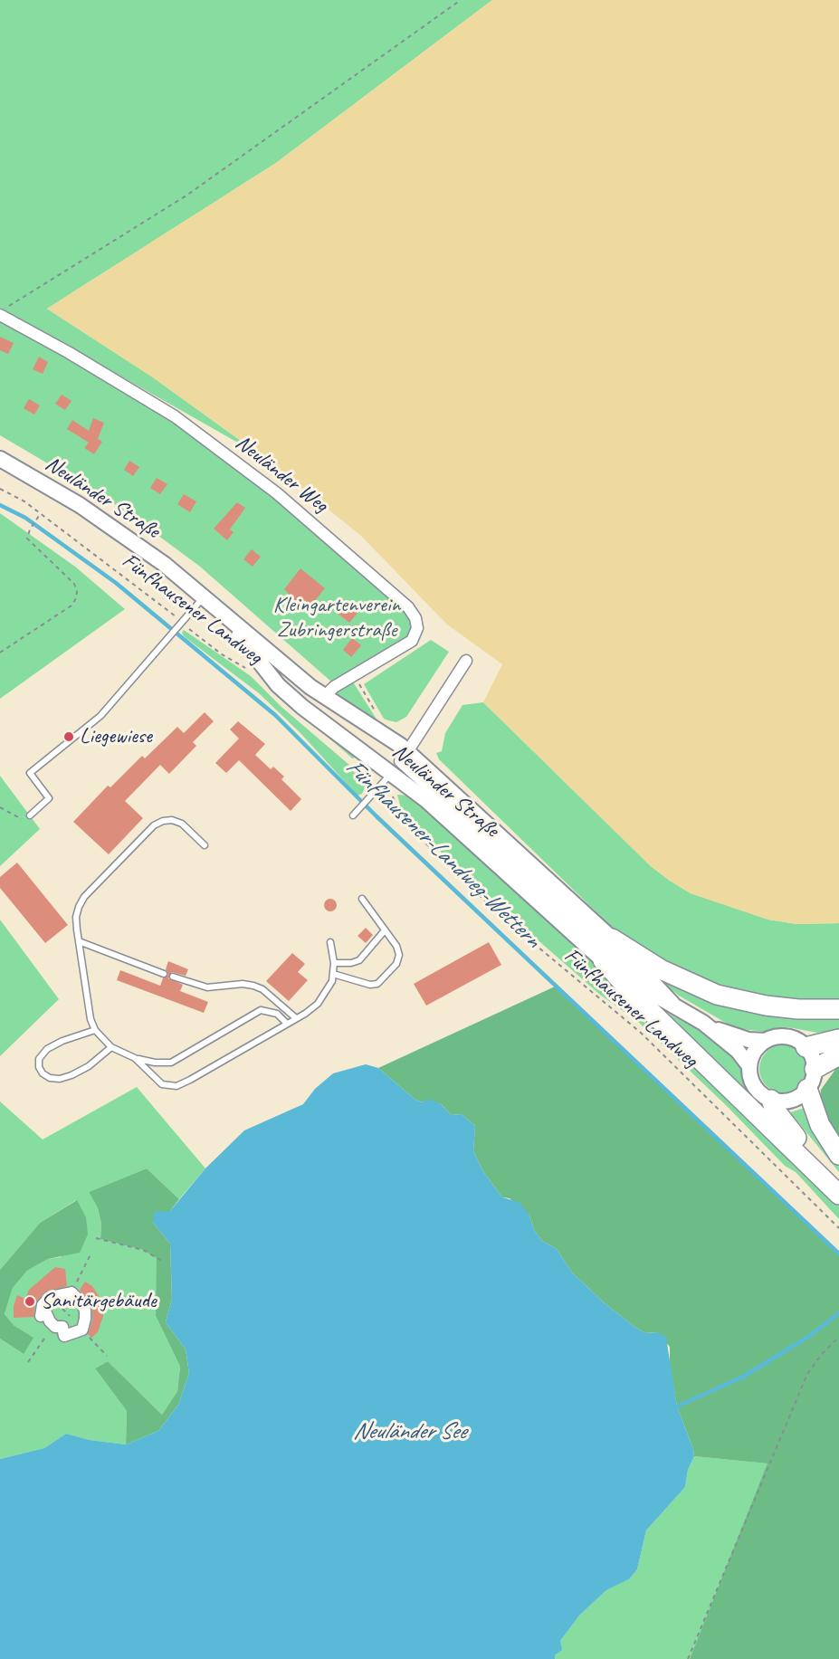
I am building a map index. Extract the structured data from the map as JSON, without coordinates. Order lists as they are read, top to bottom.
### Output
{
  "streets": {
    "main road": ["Neuländer Straße"],
    "street": ["Neuländer Weg"],
    "path": ["Fünfhausener Landweg"]
  },
  "crossings": [
    ["Neuländer Weg", "Neuländer Straße"]
  ],
  "water": ["Fünfhausener-Landweg-Wettern", "Neuländer See"],
  "parks": ["Kleingartenverein Zubringerstraße"],
  "places": ["Liegewiese", "Sanitärgebäude"]
}
